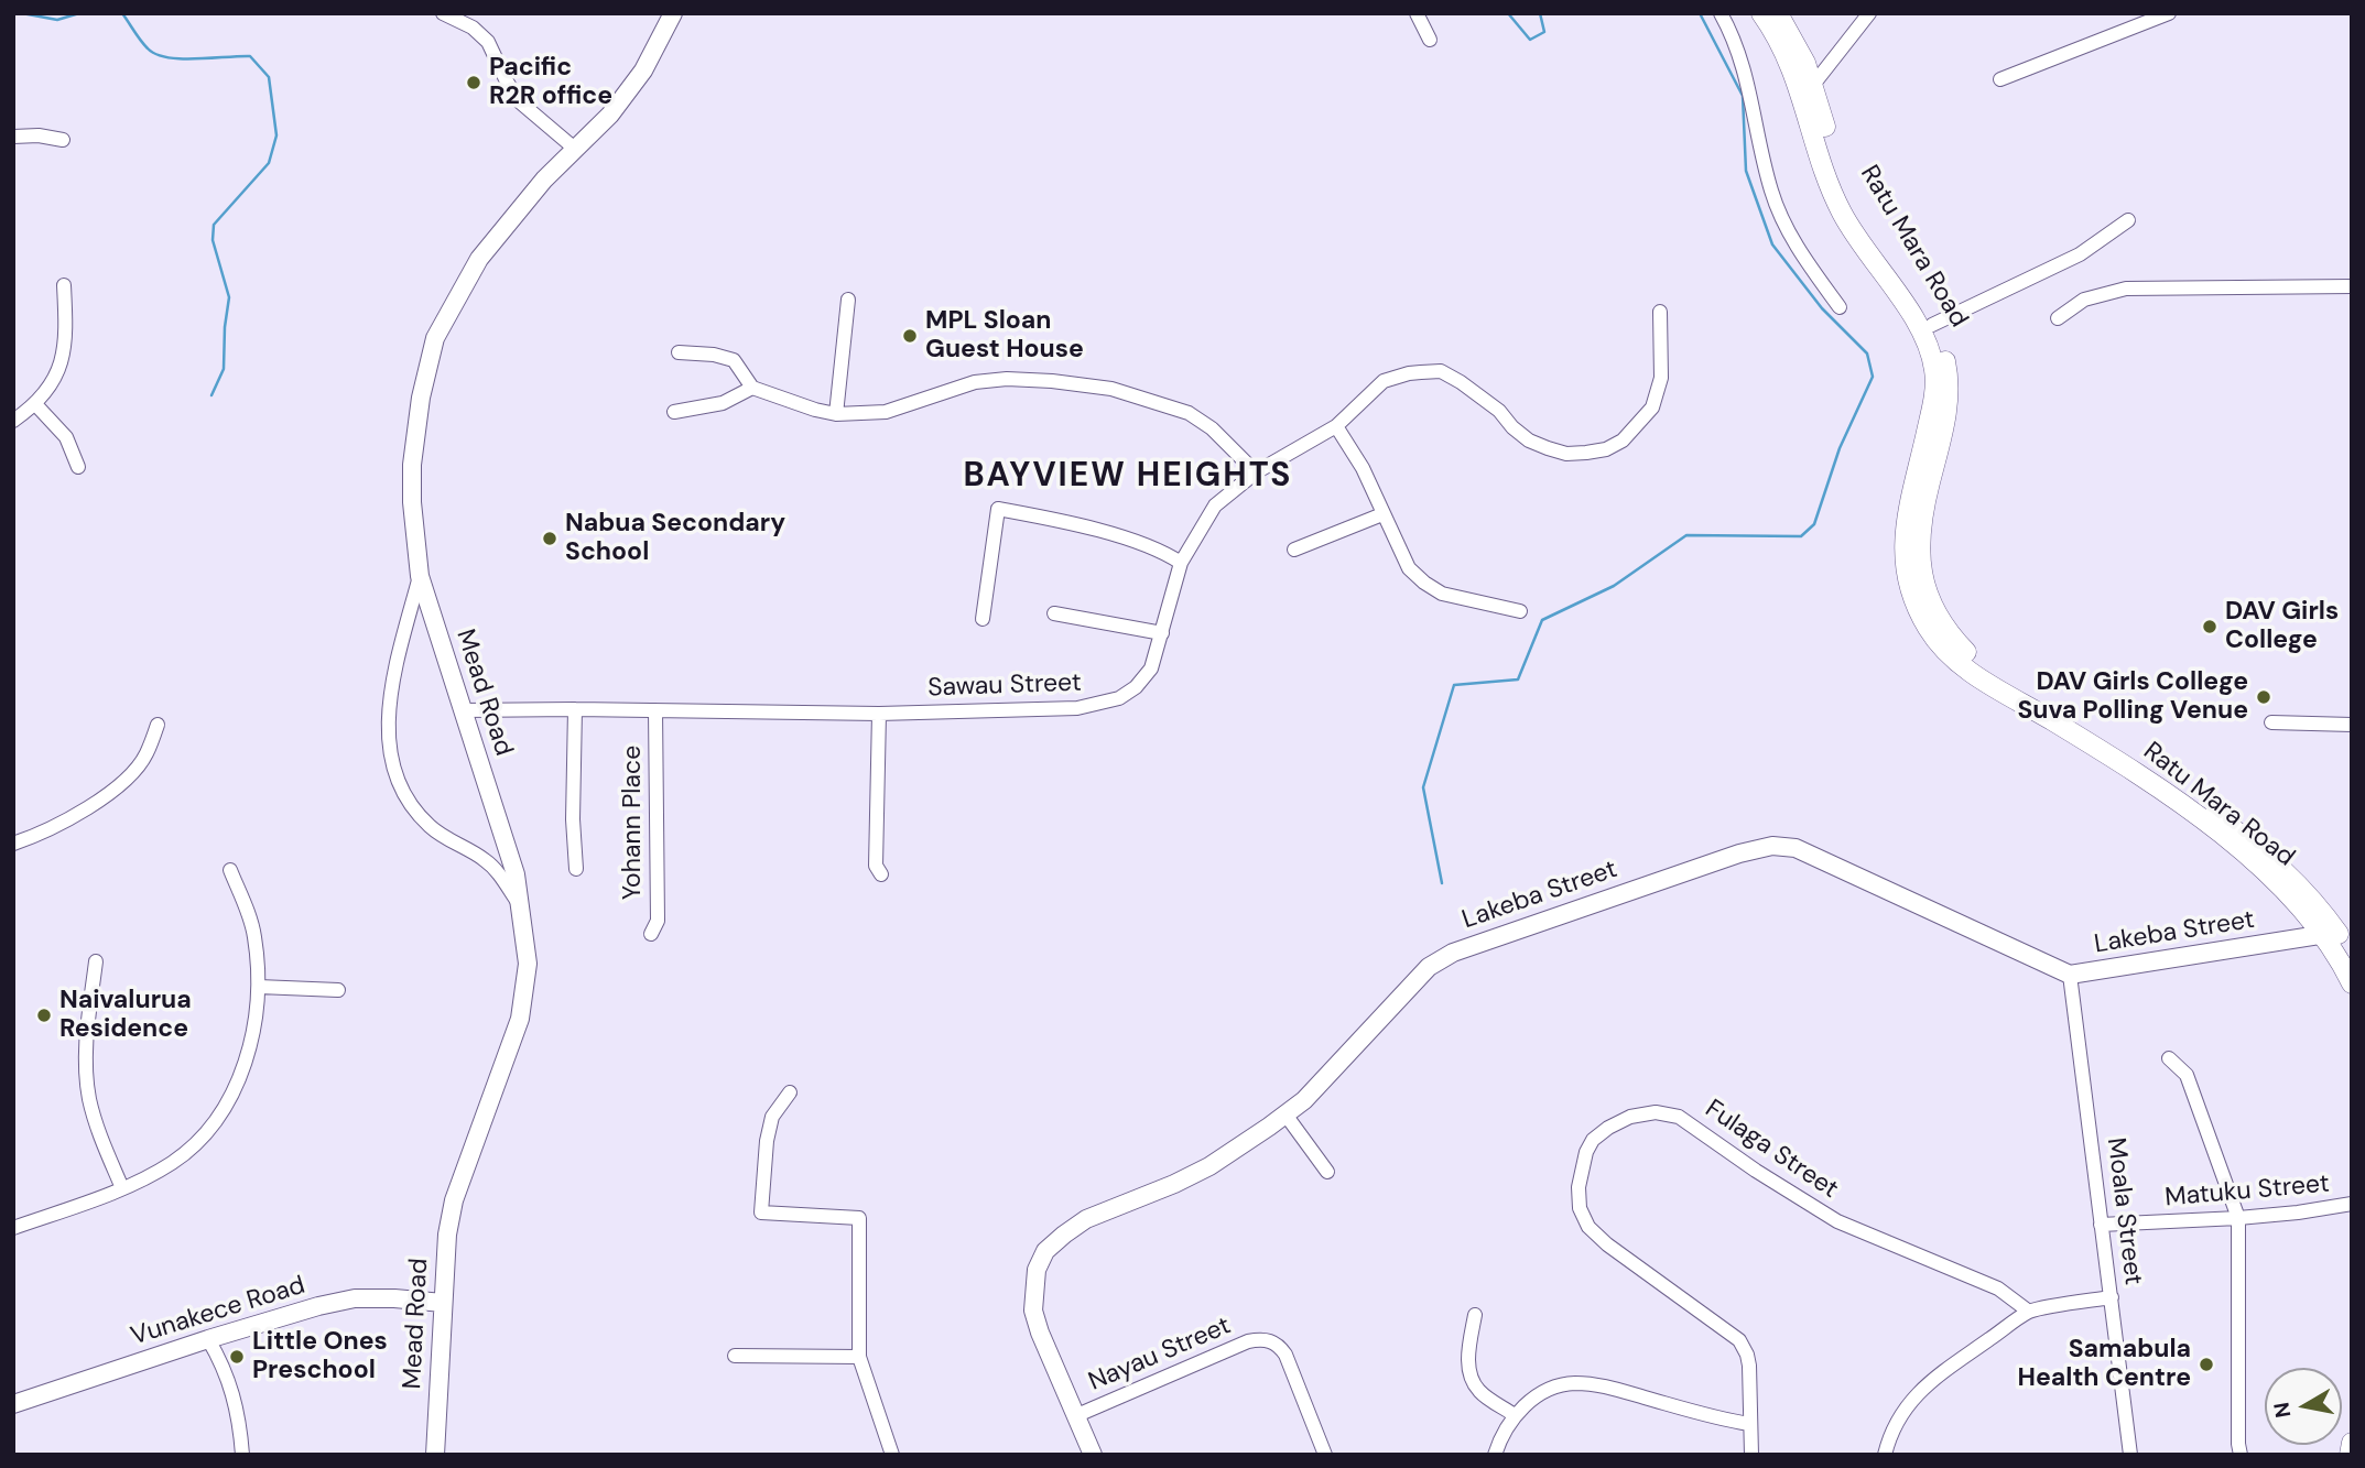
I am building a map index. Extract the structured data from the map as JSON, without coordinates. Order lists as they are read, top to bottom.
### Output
{
  "streets": {
    "highway": ["Ratu Mara Road"],
    "main road": ["Mead Road", "Lakeba Street", "Vunakece Road"],
    "street": [
      "Sawau Street",
      "Yohann Place",
      "Fulaga Street",
      "Matuku Street",
      "Moala Street",
      "Nayau Street"
    ]
  },
  "crossings": [
    ["Ratu Mara Road", "Lakeba Street"],
    ["Sawau Street", "Mead Road"],
    ["Sawau Street", "Yohann Place"],
    ["Mead Road", "Vunakece Road"],
    ["Lakeba Street", "Moala Street"],
    ["Lakeba Street", "Nayau Street"],
    ["Matuku Street", "Moala Street"]
  ],
  "districts": ["BAYVIEW HEIGHTS"],
  "places": [
    "Pacific R2R office",
    "MPL Sloan Guest House",
    "Nabua Secondary School",
    "DAV Girls College",
    "DAV Girls College Suva Polling Venue",
    "Naivalurua Residence",
    "Little Ones Preschool",
    "Samabula Health Centre"
  ],
  "north": "left"
}
